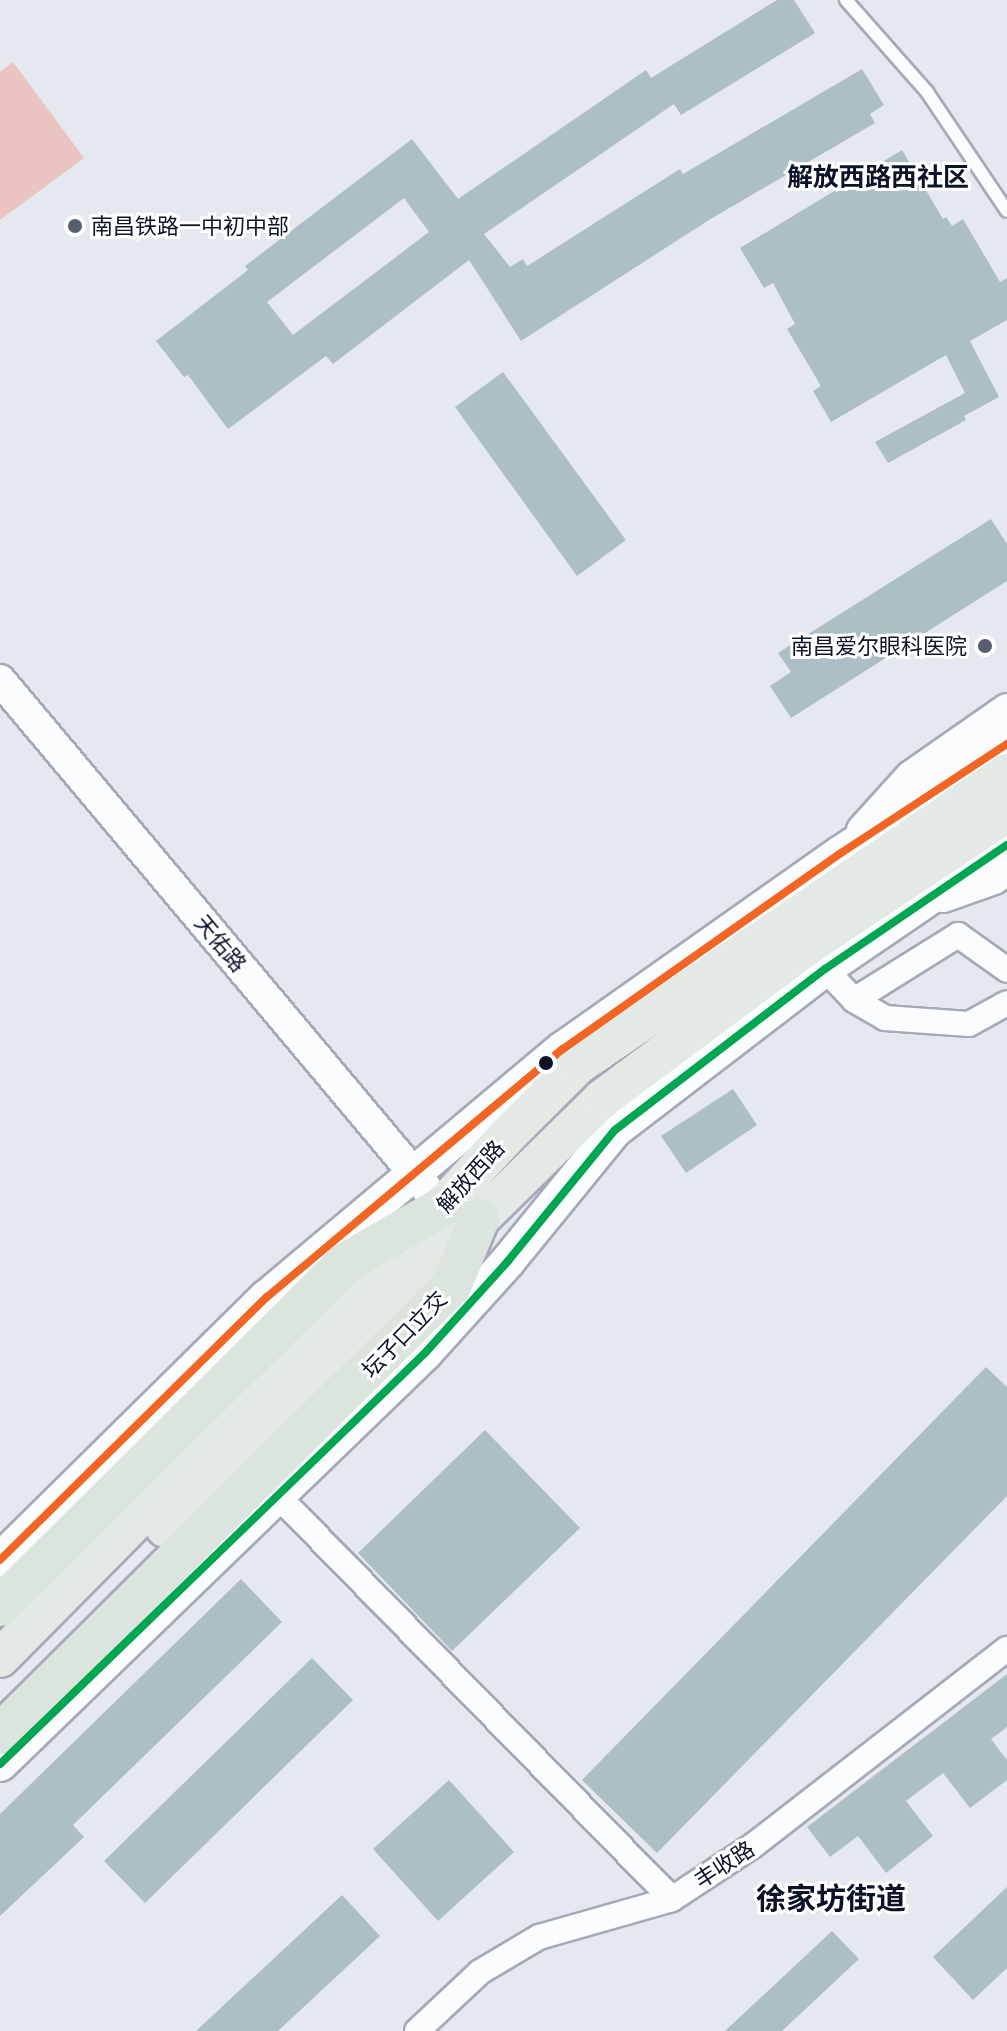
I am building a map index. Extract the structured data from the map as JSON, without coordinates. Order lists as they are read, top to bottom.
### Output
{
  "streets": {
    "highway": ["坛子口立交"],
    "main road": ["解放西路"],
    "street": ["天佑路", "丰收路"]
  },
  "crossings": [
    ["天佑路", "解放西路"],
    ["天佑路", "坛子口立交"],
    ["解放西路", "坛子口立交"]
  ],
  "districts": ["解放西路西社区", "徐家坊街道"],
  "places": ["南昌铁路一中初中部", "南昌爱尔眼科医院"]
}
